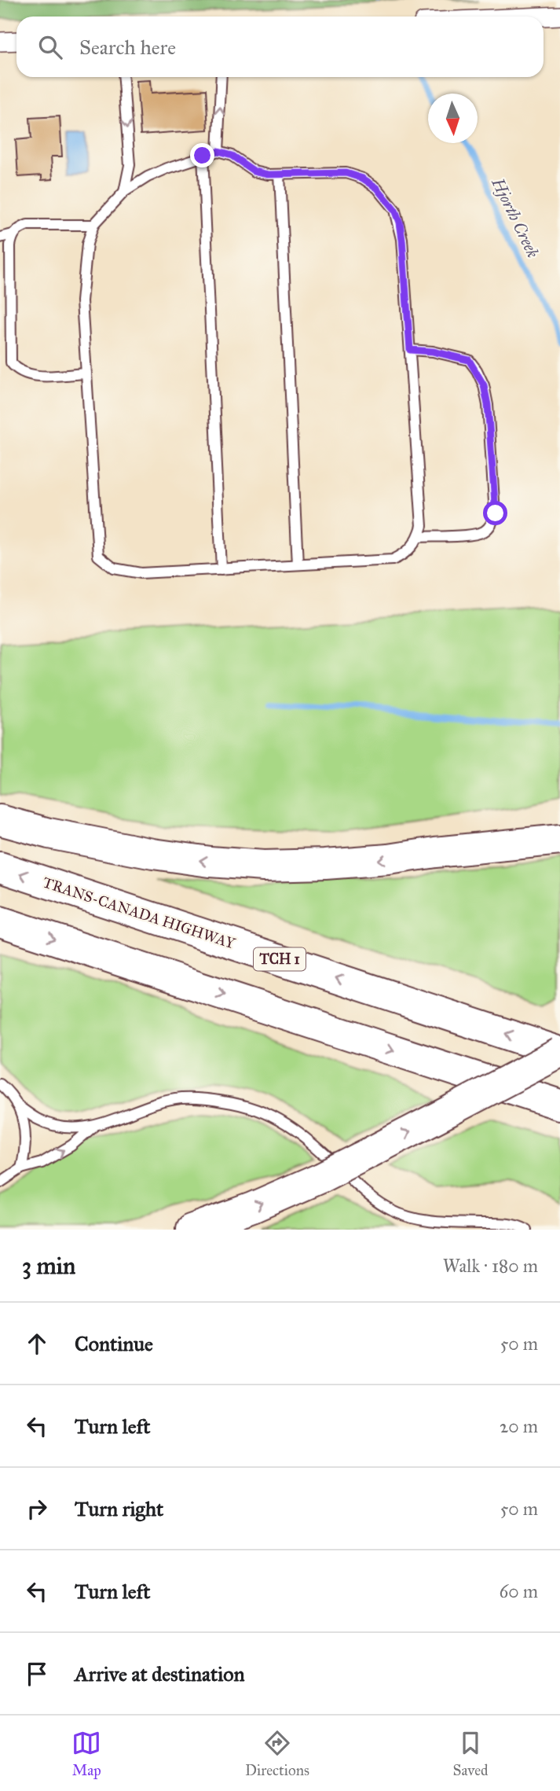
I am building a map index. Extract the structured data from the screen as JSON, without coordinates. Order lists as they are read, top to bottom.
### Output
{
  "streets": {
    "highway": ["TRANS-CANADA HIGHWAY", "TCH 1"]
  },
  "water": ["Hjorth Creek"],
  "north": "bottom",
  "page": {
    "search": "Search here",
    "heading": ["3 min", "Walk · 180 m"],
    "list": [
      ["Continue", "50 m"],
      ["Turn left", "20 m"],
      ["Turn right", "50 m"],
      ["Turn left", "60 m"],
      "Arrive at destination"
    ],
    "nav": ["Map", "Directions", "Saved"]
  }
}
